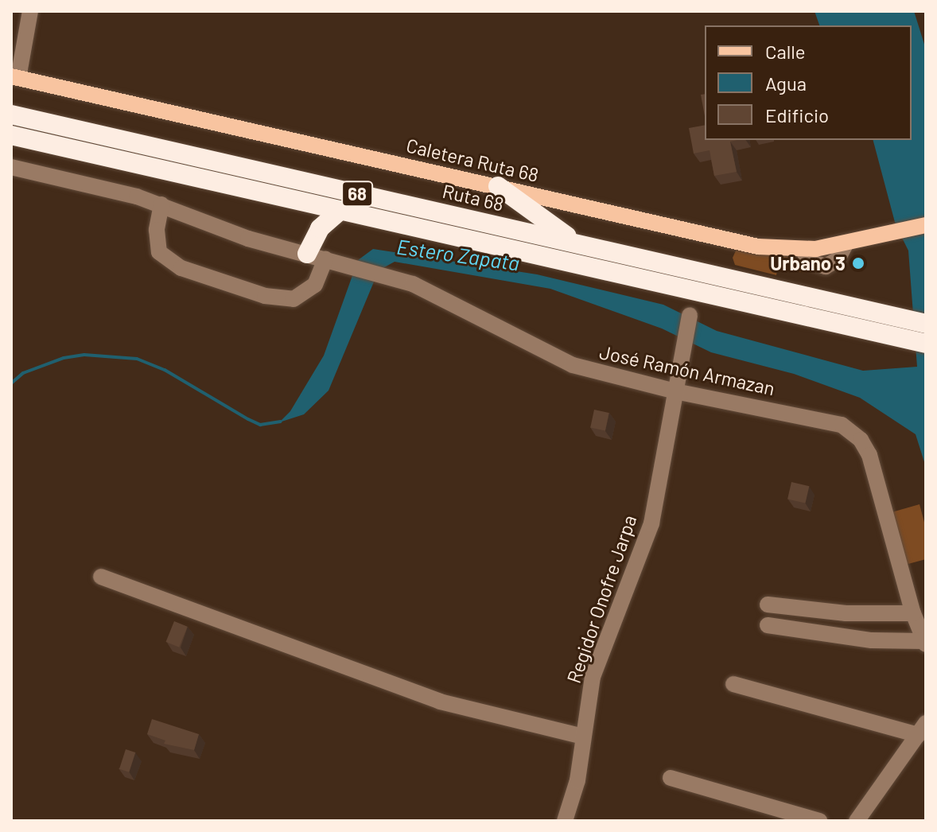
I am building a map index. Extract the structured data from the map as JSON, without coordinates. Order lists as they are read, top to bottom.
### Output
{
  "streets": {
    "highway": ["68", "Ruta 68"],
    "main road": ["Caletera Ruta 68"],
    "street": ["José Ramón Armazan", "Regidor Onofre Jarpa"]
  },
  "crossings": [
    ["José Ramón Armazan", "Regidor Onofre Jarpa"]
  ],
  "water": ["Estero Zapata"],
  "places": ["Urbano 3"],
  "legend": ["Calle", "Agua", "Edificio"]
}
